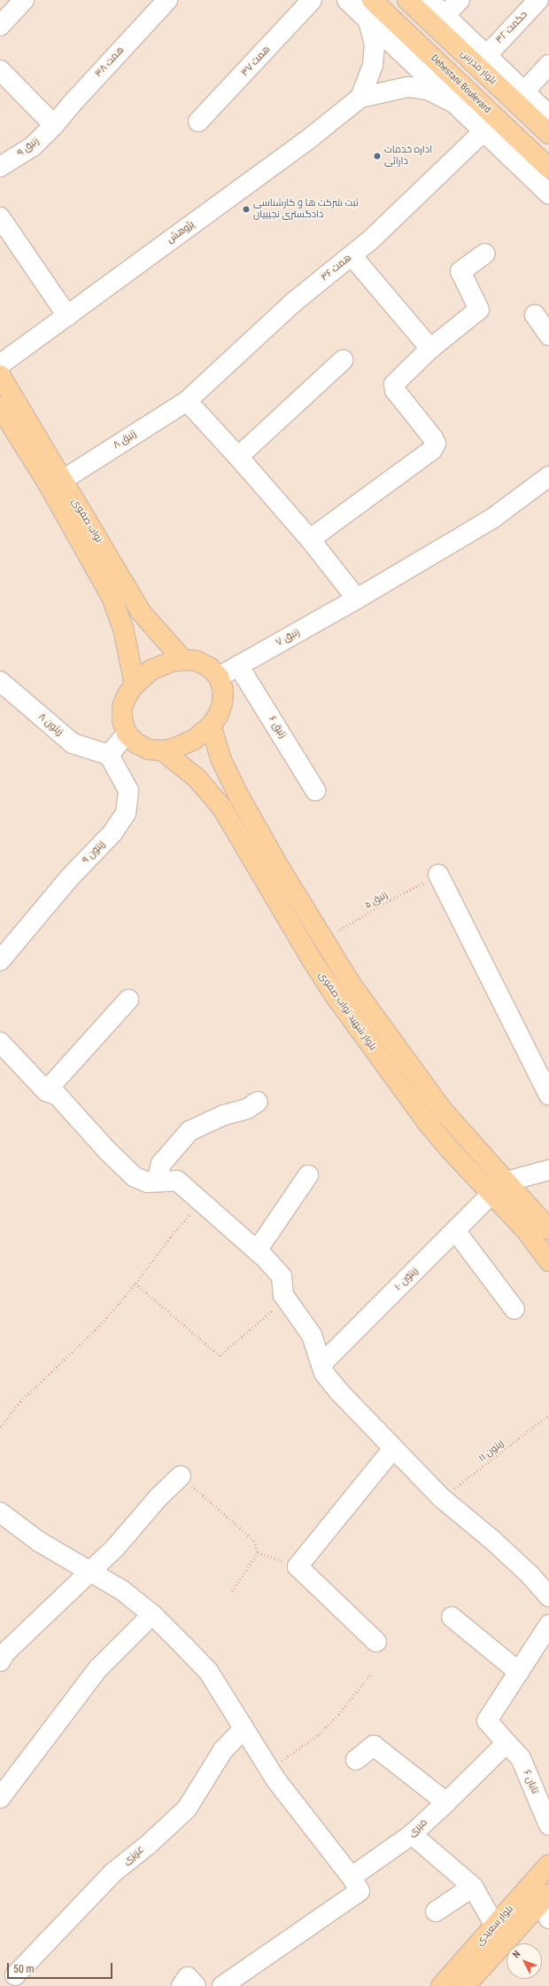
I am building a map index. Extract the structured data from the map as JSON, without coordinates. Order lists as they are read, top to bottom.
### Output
{
  "streets": {
    "main road": [
      "بلوار مدرس",
      "Dehestani Boulevard",
      "نواب صفوی",
      "بلوار شهید نواب صفوی",
      "بلوار سعیدی"
    ],
    "street": [
      "حکمت ۳۲",
      "همت ۳۷",
      "همت ۳۸",
      "زنبق ۹",
      "پژوهش",
      "همت ۳۶",
      "زنبق ۸",
      "زنبق ۷",
      "زیتون ۸",
      "زنبق ۶",
      "زیتون ۹",
      "زیتون ۱۰",
      "تابان ۶",
      "میری",
      "عزیزی"
    ],
    "path": ["زنبق ۵", "زیتون ۱۱"]
  },
  "crossings": [
    ["همت ۳۸", "زنبق ۹"],
    ["همت ۳۶", "زنبق ۸"],
    ["زنبق ۸", "نواب صفوی"],
    ["نواب صفوی", "زنبق ۷"],
    ["نواب صفوی", "بلوار شهید نواب صفوی"],
    ["زنبق ۷", "زنبق ۶"],
    ["زنبق ۷", "بلوار شهید نواب صفوی"],
    ["زیتون ۸", "زیتون ۹"],
    ["زنبق ۵", "بلوار شهید نواب صفوی"],
    ["بلوار شهید نواب صفوی", "زیتون ۱۰"],
    ["تابان ۶", "میری"]
  ],
  "places": ["اداره خدمات دارائی", "ثبت شرکت ها و کارشناسی دادگستری نجیبیان"],
  "scale_bar": "50 m",
  "north": "top left"
}
